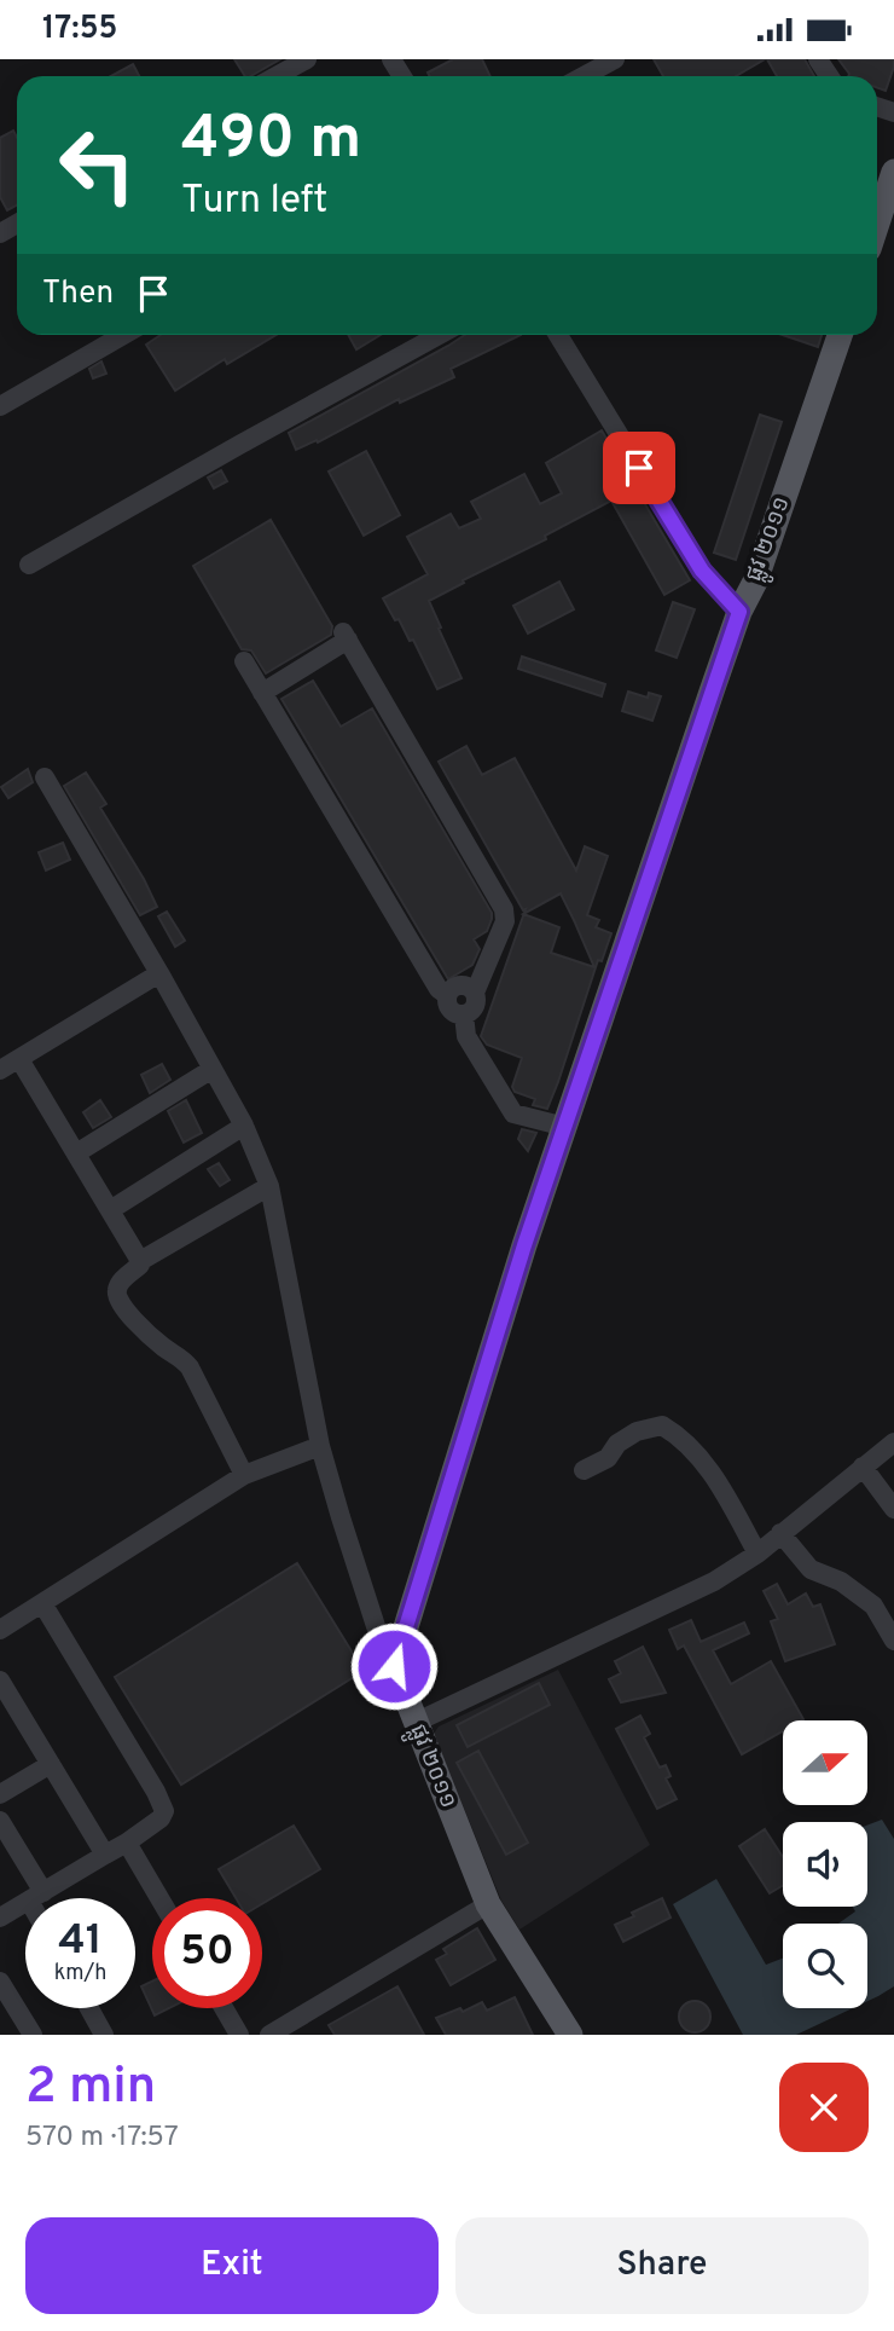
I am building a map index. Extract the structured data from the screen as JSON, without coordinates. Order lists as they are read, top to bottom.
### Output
{
  "streets": {
    "main road": ["ផ្លូវ ២០១១"]
  },
  "north": "right",
  "page": {
    "status": "17:55",
    "turn": ["490 m", "Turn left"],
    "then": "Then",
    "speed": "41 km/h",
    "limit": "50",
    "heading": ["2 min", "570 m · 17:57"],
    "buttons": ["Exit", "Share"]
  }
}
